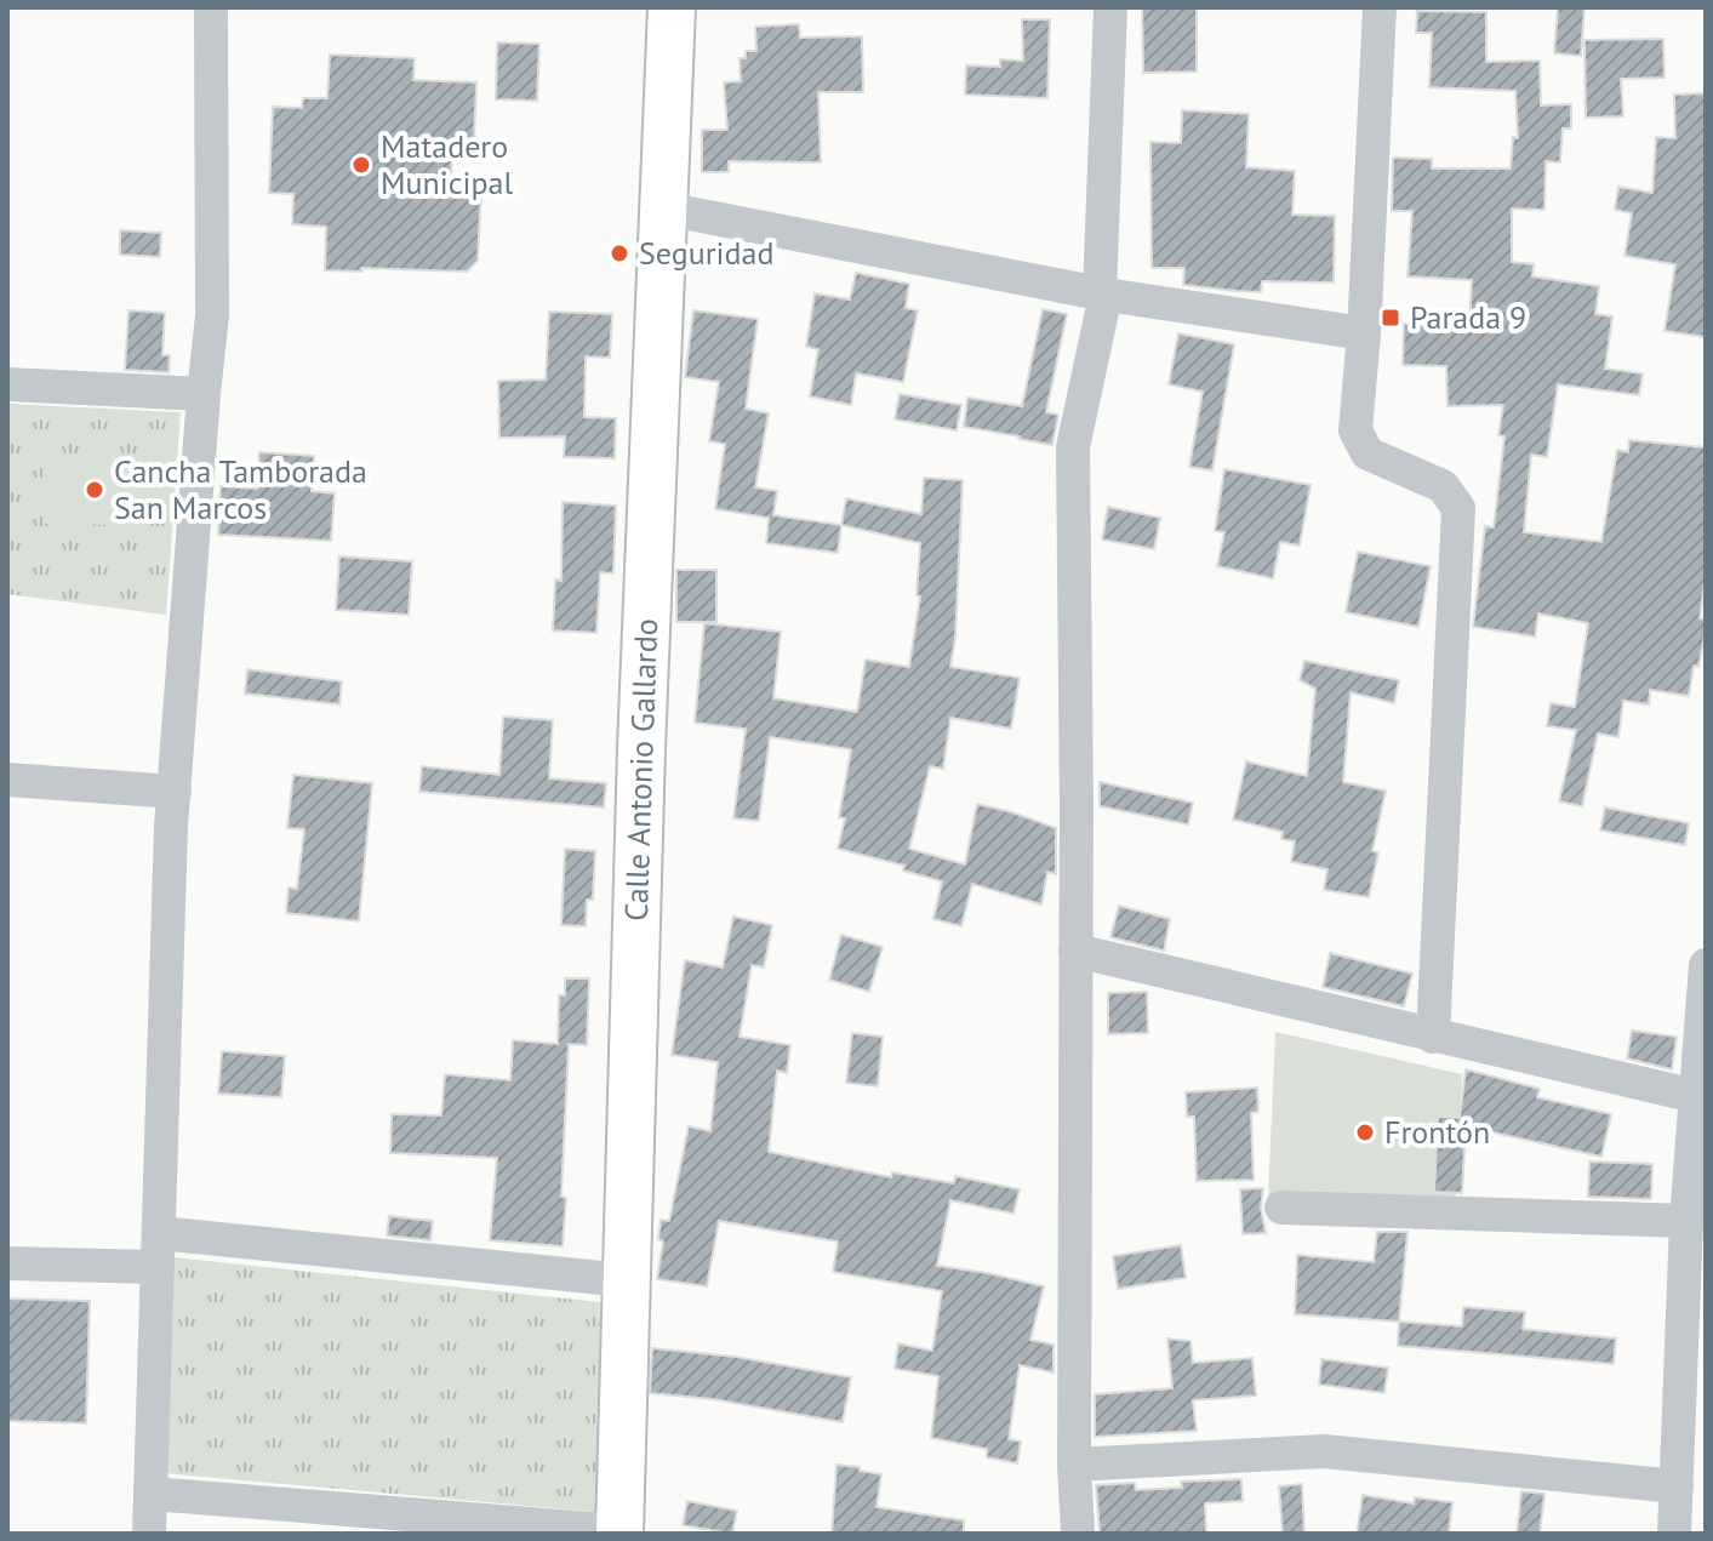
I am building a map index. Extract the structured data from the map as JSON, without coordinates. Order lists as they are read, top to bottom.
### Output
{
  "streets": {
    "main road": ["Calle Antonio Gallardo"]
  },
  "places": {
    "other": [
      "Matadero Municipal",
      "Seguridad",
      "Cancha Tamborada San Marcos",
      "Frontón"
    ],
    "transit": ["Parada 9"]
  }
}
